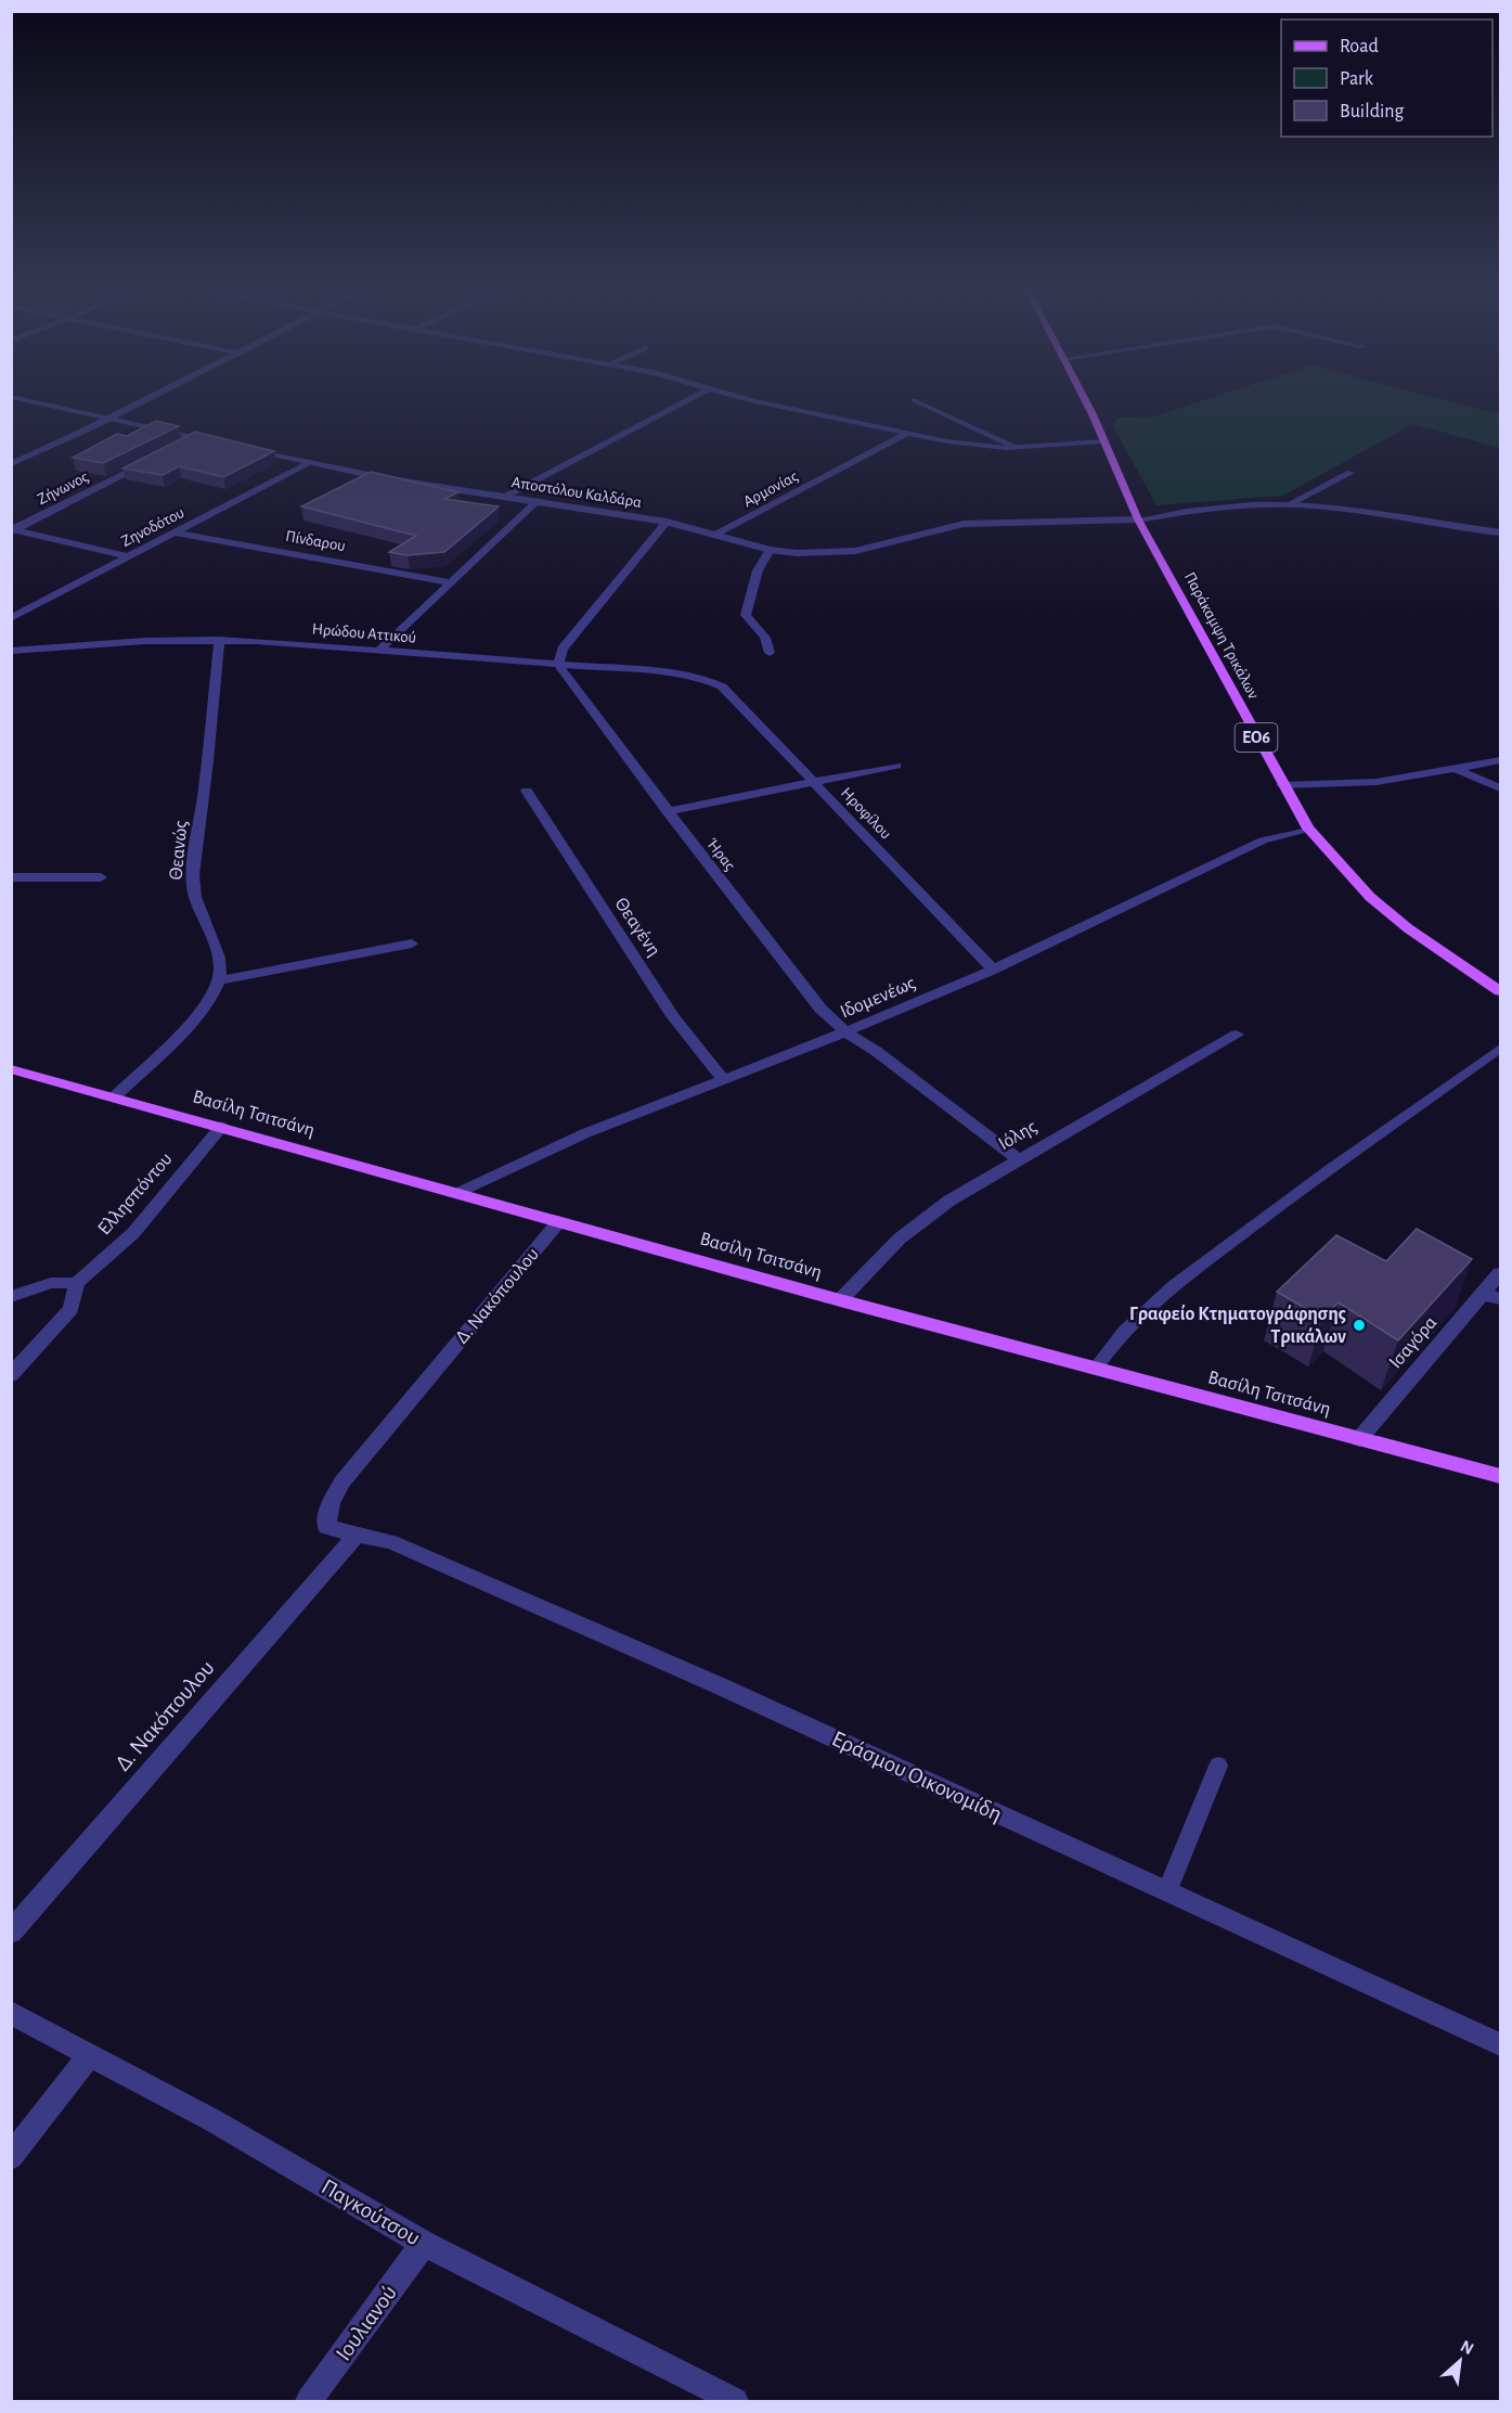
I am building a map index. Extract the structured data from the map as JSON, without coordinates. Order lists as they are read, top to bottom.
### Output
{
  "streets": {
    "main road": ["Παράκαμψη Τρικάλων", "ΕΟ6", "Βασίλη Τσιτσάνη"],
    "street": [
      "Ζήνωνος",
      "Αρμονίας",
      "Αποστόλου Καλδάρα",
      "Ζηνοδότου",
      "Πίνδαρου",
      "Ηρώδου Αττικού",
      "Ηροφίλου",
      "Θεανώς",
      "Ήρας",
      "Θεαγένη",
      "Ιδομενέως",
      "Ιόλης",
      "Ελλησπόντου",
      "Δ. Νακόπουλου",
      "Ισαγόρα",
      "Εράσμου Οικονομίδη",
      "Παγκούτσου",
      "Ιουλιανού"
    ]
  },
  "crossings": [
    ["Αρμονίας", "Αποστόλου Καλδάρα"],
    ["Αποστόλου Καλδάρα", "Ζηνοδότου"],
    ["Αποστόλου Καλδάρα", "Παράκαμψη Τρικάλων"],
    ["Ζηνοδότου", "Πίνδαρου"],
    ["Ηρώδου Αττικού", "Ηροφίλου"],
    ["Ηρώδου Αττικού", "Θεανώς"],
    ["Ηρώδου Αττικού", "Ήρας"],
    ["Παράκαμψη Τρικάλων", "Ιδομενέως"],
    ["Ηροφίλου", "Ιδομενέως"],
    ["Ήρας", "Ιδομενέως"],
    ["Ήρας", "Ιόλης"],
    ["Θεαγένη", "Ιδομενέως"],
    ["Ιδομενέως", "Βασίλη Τσιτσάνη"],
    ["Βασίλη Τσιτσάνη", "Ιόλης"],
    ["Βασίλη Τσιτσάνη", "Ελλησπόντου"],
    ["Βασίλη Τσιτσάνη", "Δ. Νακόπουλου"],
    ["Βασίλη Τσιτσάνη", "Ισαγόρα"],
    ["Δ. Νακόπουλου", "Εράσμου Οικονομίδη"],
    ["Παγκούτσου", "Ιουλιανού"]
  ],
  "places": ["Γραφείο Κτηματογράφησης Τρικάλων"],
  "legend": ["Road", "Park", "Building"],
  "north": "top right"
}
